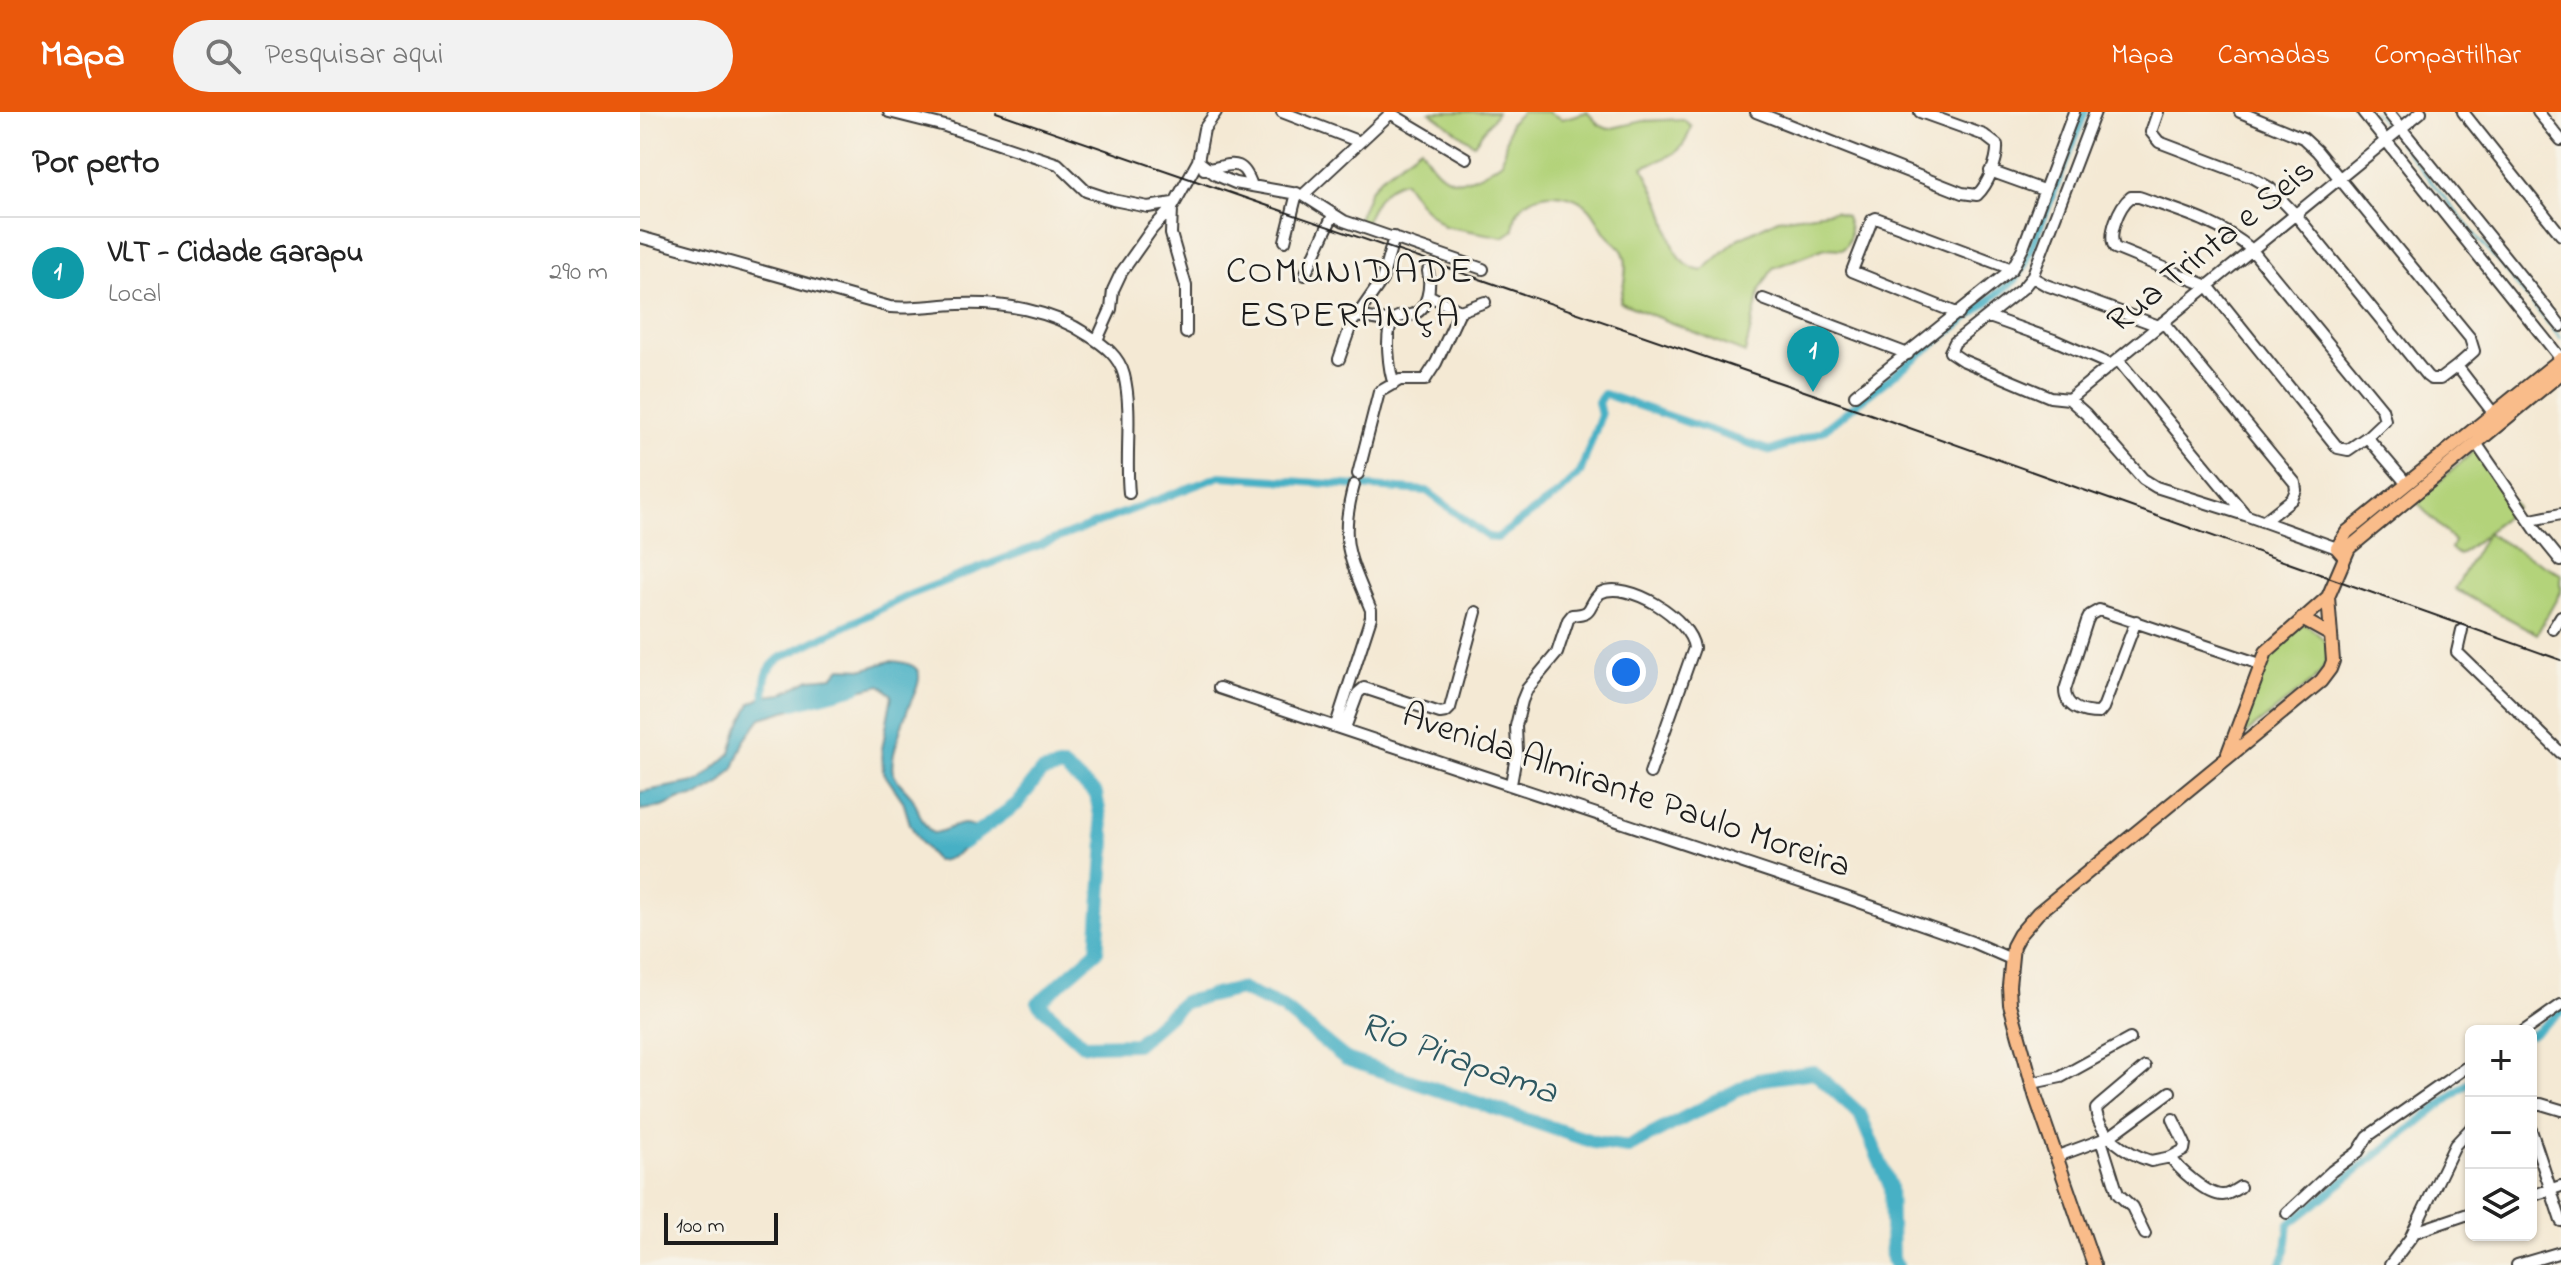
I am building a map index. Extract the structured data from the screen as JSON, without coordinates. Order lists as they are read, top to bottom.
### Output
{
  "streets": {
    "street": ["Rua Trinta e Seis", "Avenida Almirante Paulo Moreira"]
  },
  "districts": ["COMUNIDADE ESPERANÇA"],
  "water": ["Rio Pirapama"],
  "scale_bar": "100 m",
  "page": {
    "header": "Mapa",
    "search": "Pesquisar aqui",
    "nav": ["Mapa", "Camadas", "Compartilhar"],
    "heading": "Por perto",
    "list": [
      {
        "mark": "1",
        "name": "VLT - Cidade Garapu",
        "note": "Local",
        "value": "290 m"
      }
    ],
    "pins": "1",
    "map_buttons": ["+", "−"],
    "scale": "100 m"
  }
}
